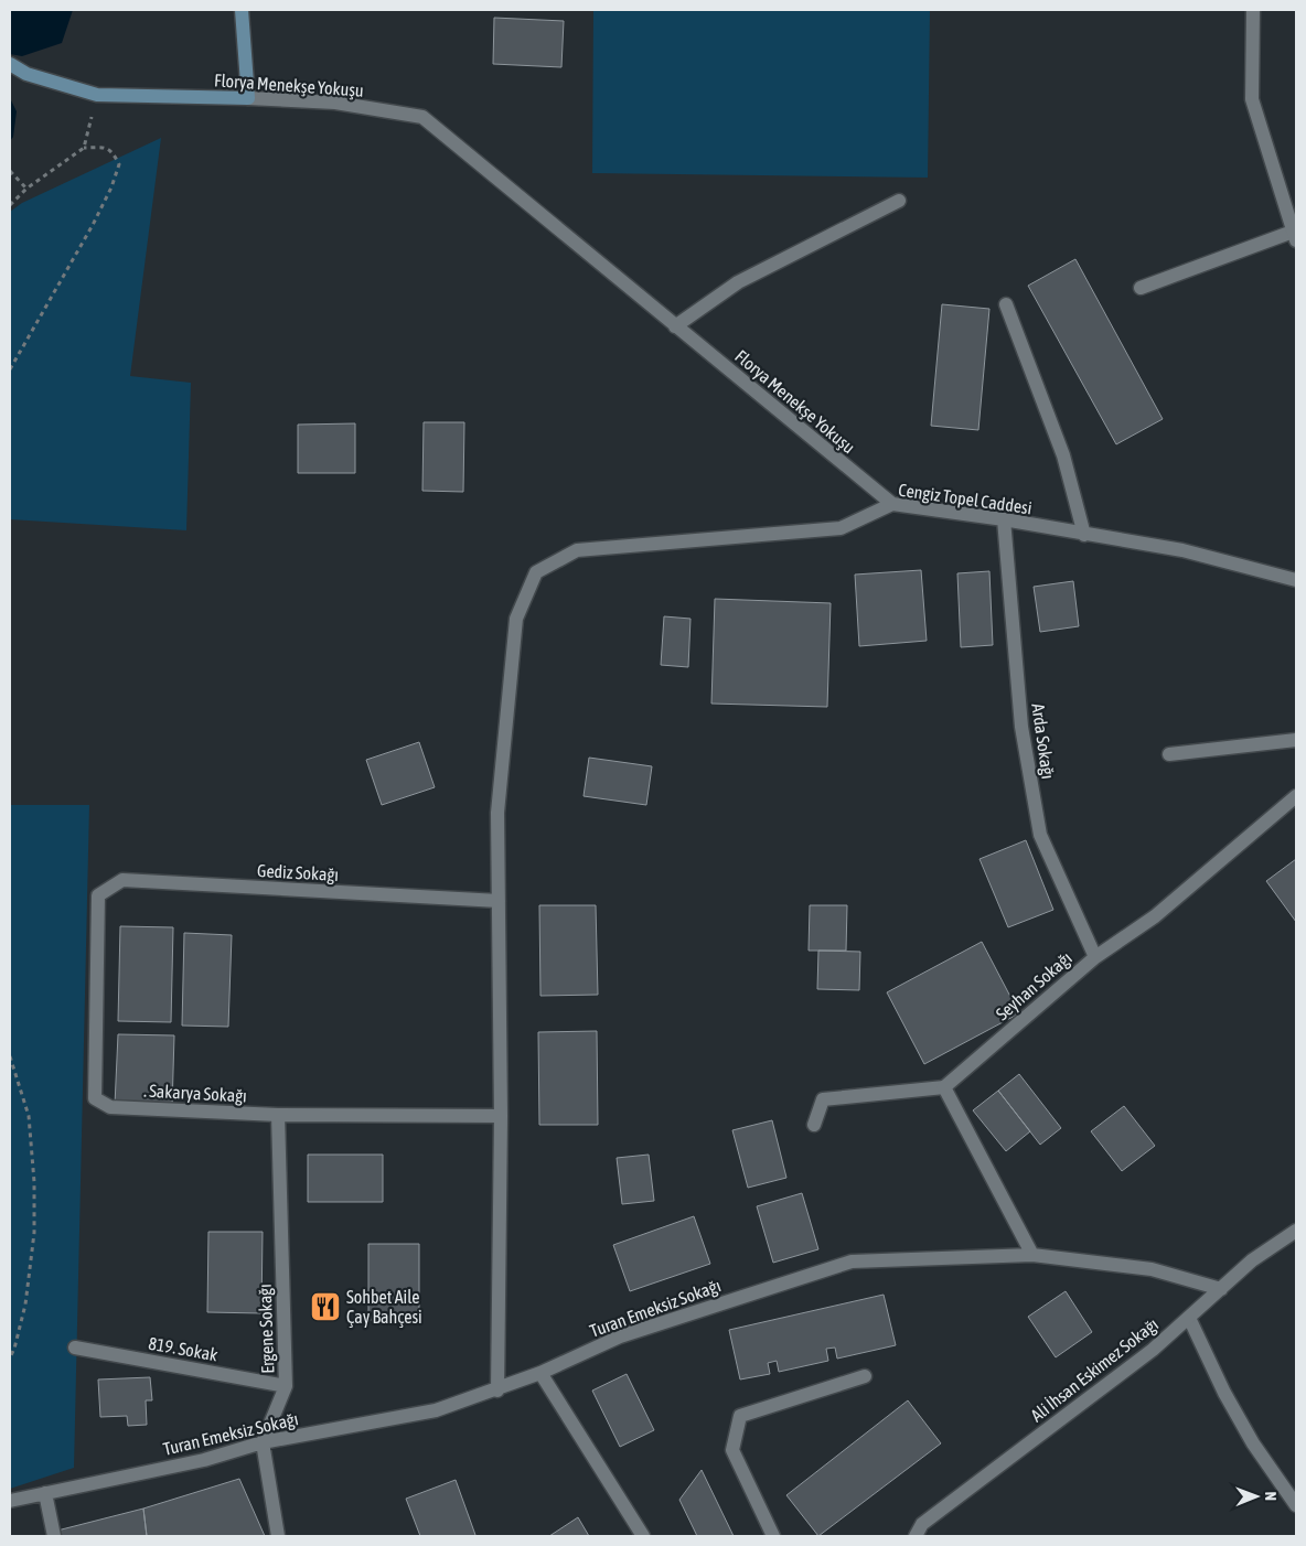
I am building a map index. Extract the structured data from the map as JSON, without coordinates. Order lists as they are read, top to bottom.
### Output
{
  "streets": {
    "main road": ["Florya Menekşe Yokuşu"],
    "street": [
      "Cengiz Topel Caddesi",
      "Arda Sokağı",
      "Gediz Sokağı",
      "Seyhan Sokağı",
      ". Sakarya Sokağı",
      "Turan Emeksiz Sokağı",
      "Ergene Sokağı",
      "819. Sokak",
      "Ali İhsan Eskimez Sokağı"
    ]
  },
  "crossings": [
    ["Florya Menekşe Yokuşu", "Cengiz Topel Caddesi"],
    ["Cengiz Topel Caddesi", "Arda Sokağı"],
    ["Cengiz Topel Caddesi", "Gediz Sokağı"],
    ["Arda Sokağı", "Seyhan Sokağı"],
    ["Gediz Sokağı", ". Sakarya Sokağı"],
    [". Sakarya Sokağı", "Ergene Sokağı"],
    ["Turan Emeksiz Sokağı", "Ergene Sokağı"],
    ["Turan Emeksiz Sokağı", "Ali İhsan Eskimez Sokağı"],
    ["Ergene Sokağı", "819. Sokak"]
  ],
  "places": {
    "restaurant": ["Sohbet Aile Çay Bahçesi"]
  },
  "north": "right"
}
